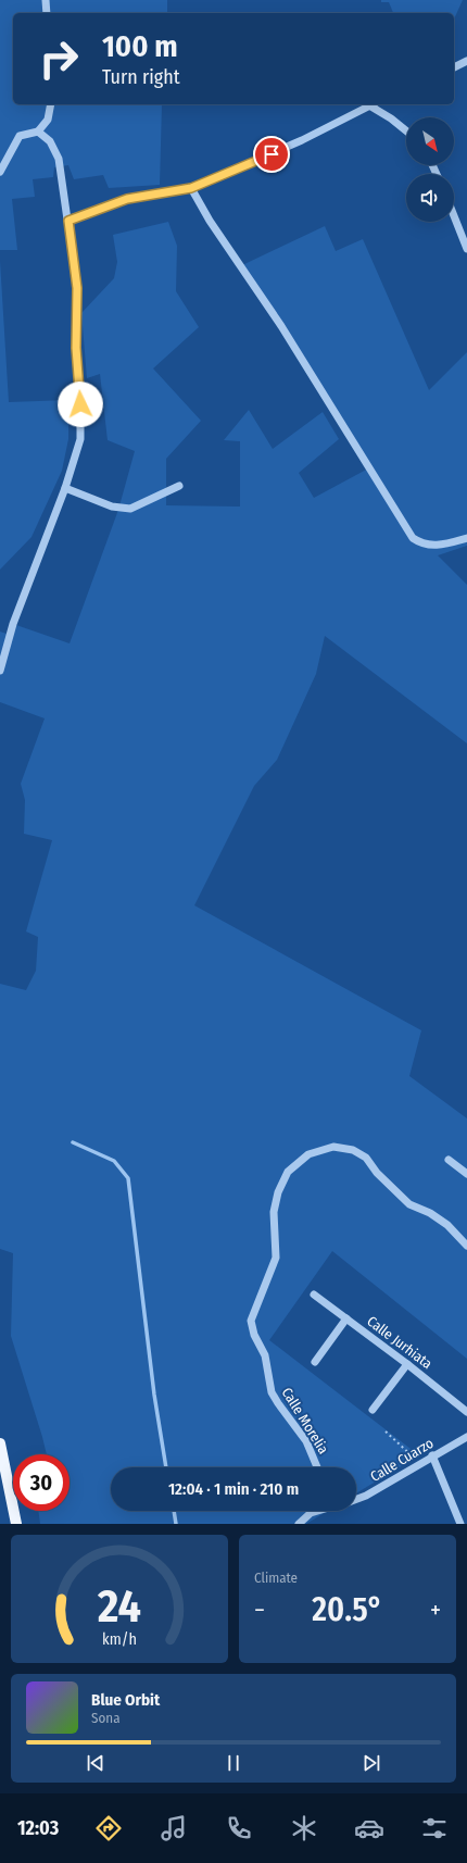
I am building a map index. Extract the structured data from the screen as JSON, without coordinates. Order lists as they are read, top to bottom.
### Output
{
  "streets": {
    "street": ["Calle Jurhiata", "Calle Morelia", "Calle Cuarzo"]
  },
  "north": "bottom right",
  "page": {
    "turn": ["100 m", "Turn right"],
    "limit": "30",
    "trip": "12:04 · 1 min · 210 m",
    "tile": "Climate",
    "heat": ["−", "20.5°", "+"],
    "song": ["Blue Orbit", "Sona"],
    "tabs": "12:03",
    "gauge": ["24", "km/h"]
  }
}
